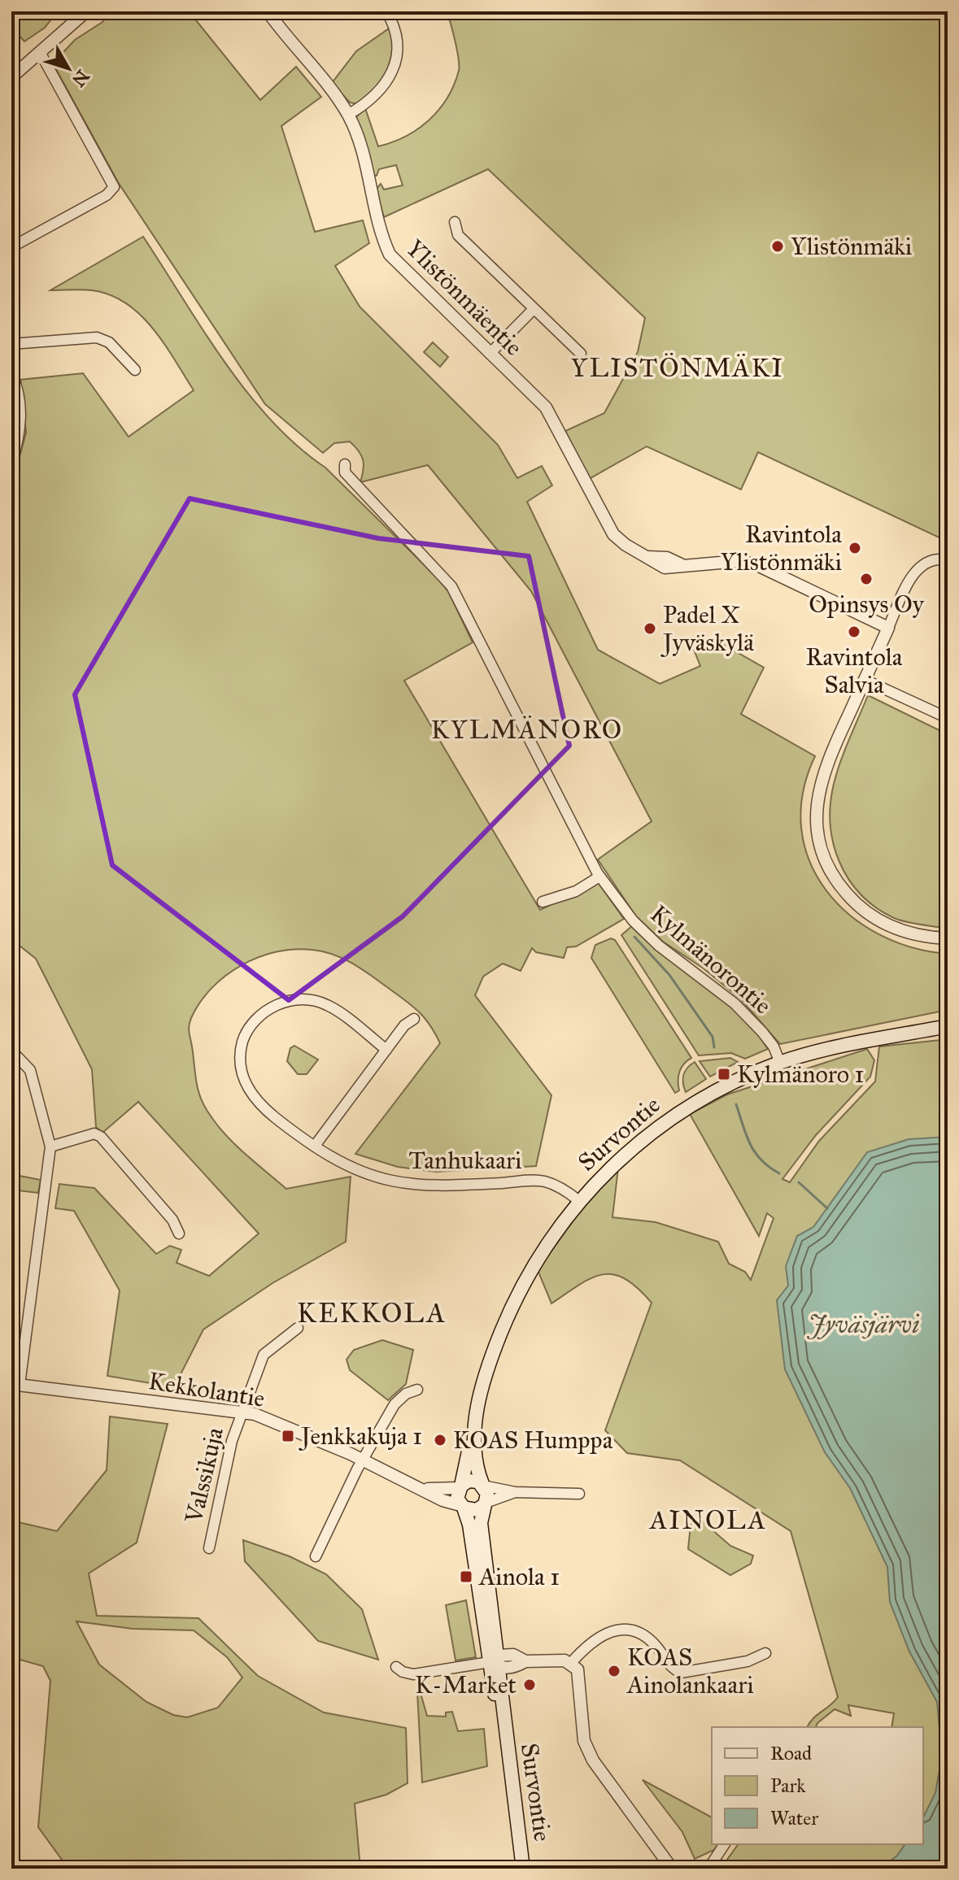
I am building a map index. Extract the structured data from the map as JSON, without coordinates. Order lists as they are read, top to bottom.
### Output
{
  "streets": {
    "main road": ["Survontie"],
    "street": [
      "Ylistönmäentie",
      "Kylmänorontie",
      "Tanhukaari",
      "Kekkolantie",
      "Valssikuja"
    ]
  },
  "crossings": [
    ["Kylmänorontie", "Survontie"],
    ["Survontie", "Tanhukaari"],
    ["Survontie", "Kekkolantie"],
    ["Kekkolantie", "Valssikuja"]
  ],
  "districts": [
    "YLISTÖNMÄKI",
    "KYLMÄNORO",
    "KEKKOLA",
    "AINOLA"
  ],
  "water": ["Jyväsjärvi"],
  "places": {
    "other": [
      "Ylistönmäki",
      "Ravintola Ylistönmäki",
      "Opinsys Oy",
      "Padel X Jyväskylä",
      "Ravintola Salvia",
      "KOAS Humppa",
      "KOAS Ainolankaari",
      "K-Market"
    ],
    "transit": ["Kylmänoro 1", "Jenkkakuja 1", "Ainola 1"]
  },
  "legend": ["Road", "Park", "Water"],
  "north": "bottom right"
}
